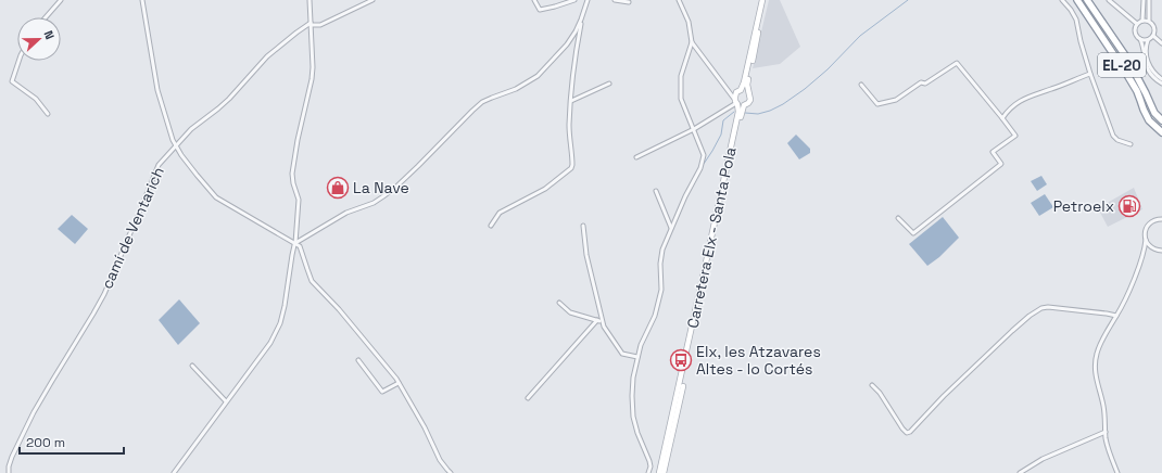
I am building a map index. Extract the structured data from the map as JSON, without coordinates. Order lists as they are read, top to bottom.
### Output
{
  "streets": {
    "highway": ["EL-20"],
    "main road": ["Carretera Elx - Santa Pola"],
    "street": ["camí de Ventarich"]
  },
  "places": {
    "shop": ["La Nave"],
    "fuel station": ["Petroelx"],
    "bus stop": ["Elx, les Atzavares Altes - lo Cortés"]
  },
  "scale_bar": "200 m",
  "north": "right"
}
